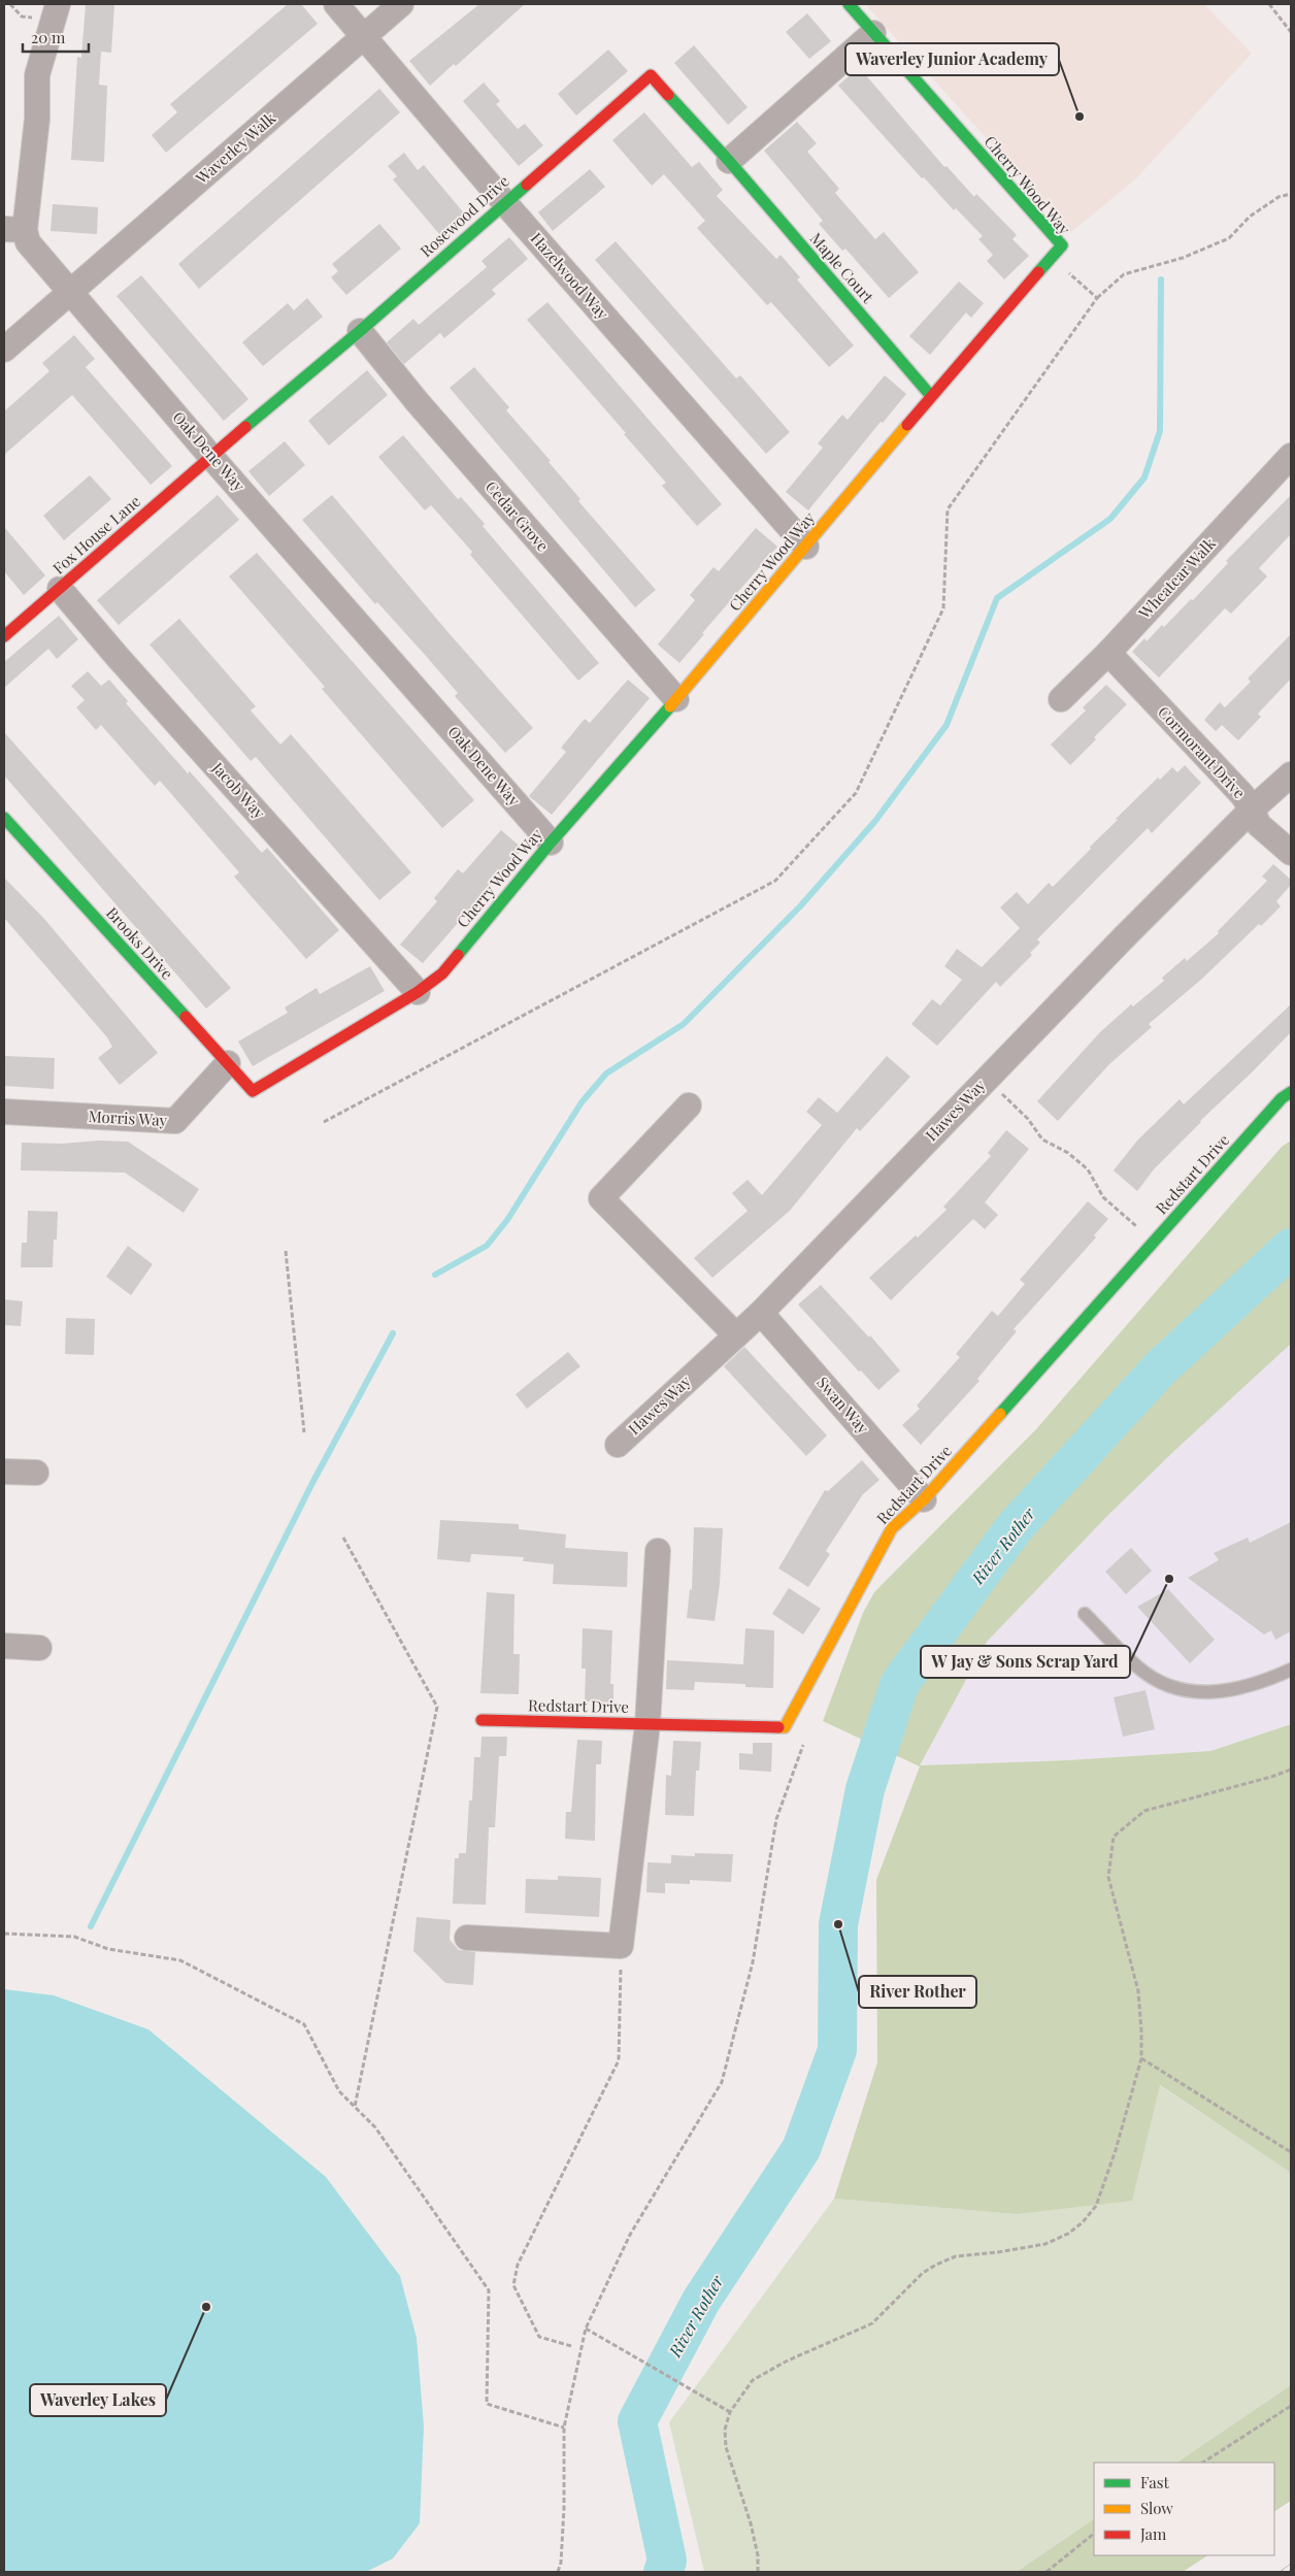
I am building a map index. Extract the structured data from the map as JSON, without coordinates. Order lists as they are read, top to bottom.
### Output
{
  "streets": {
    "street": [
      "Waverley Walk",
      "Cherry Wood Way",
      "Rosewood Drive",
      "Maple Court",
      "Hazelwood Way",
      "Oak Dene Way",
      "Cedar Grove",
      "Fox House Lane",
      "Wheatear Walk",
      "Cormorant Drive",
      "Jacob Way",
      "Brooks Drive",
      "Hawes Way",
      "Morris Way",
      "Redstart Drive",
      "Swan Way"
    ]
  },
  "crossings": [
    ["Waverley Walk", "Hazelwood Way"],
    ["Waverley Walk", "Oak Dene Way"],
    ["Cherry Wood Way", "Maple Court"],
    ["Cherry Wood Way", "Hazelwood Way"],
    ["Cherry Wood Way", "Oak Dene Way"],
    ["Cherry Wood Way", "Cedar Grove"],
    ["Cherry Wood Way", "Jacob Way"],
    ["Cherry Wood Way", "Brooks Drive"],
    ["Rosewood Drive", "Maple Court"],
    ["Rosewood Drive", "Hazelwood Way"],
    ["Rosewood Drive", "Oak Dene Way"],
    ["Rosewood Drive", "Cedar Grove"],
    ["Rosewood Drive", "Fox House Lane"],
    ["Oak Dene Way", "Fox House Lane"],
    ["Fox House Lane", "Jacob Way"],
    ["Wheatear Walk", "Cormorant Drive"],
    ["Cormorant Drive", "Hawes Way"],
    ["Brooks Drive", "Morris Way"],
    ["Hawes Way", "Swan Way"],
    ["Redstart Drive", "Swan Way"]
  ],
  "water": ["River Rother"],
  "places": [
    "Waverley Junior Academy",
    "W Jay & Sons Scrap Yard",
    "River Rother",
    "Waverley Lakes"
  ],
  "legend": ["Fast", "Slow", "Jam"],
  "scale_bar": "20 m"
}
